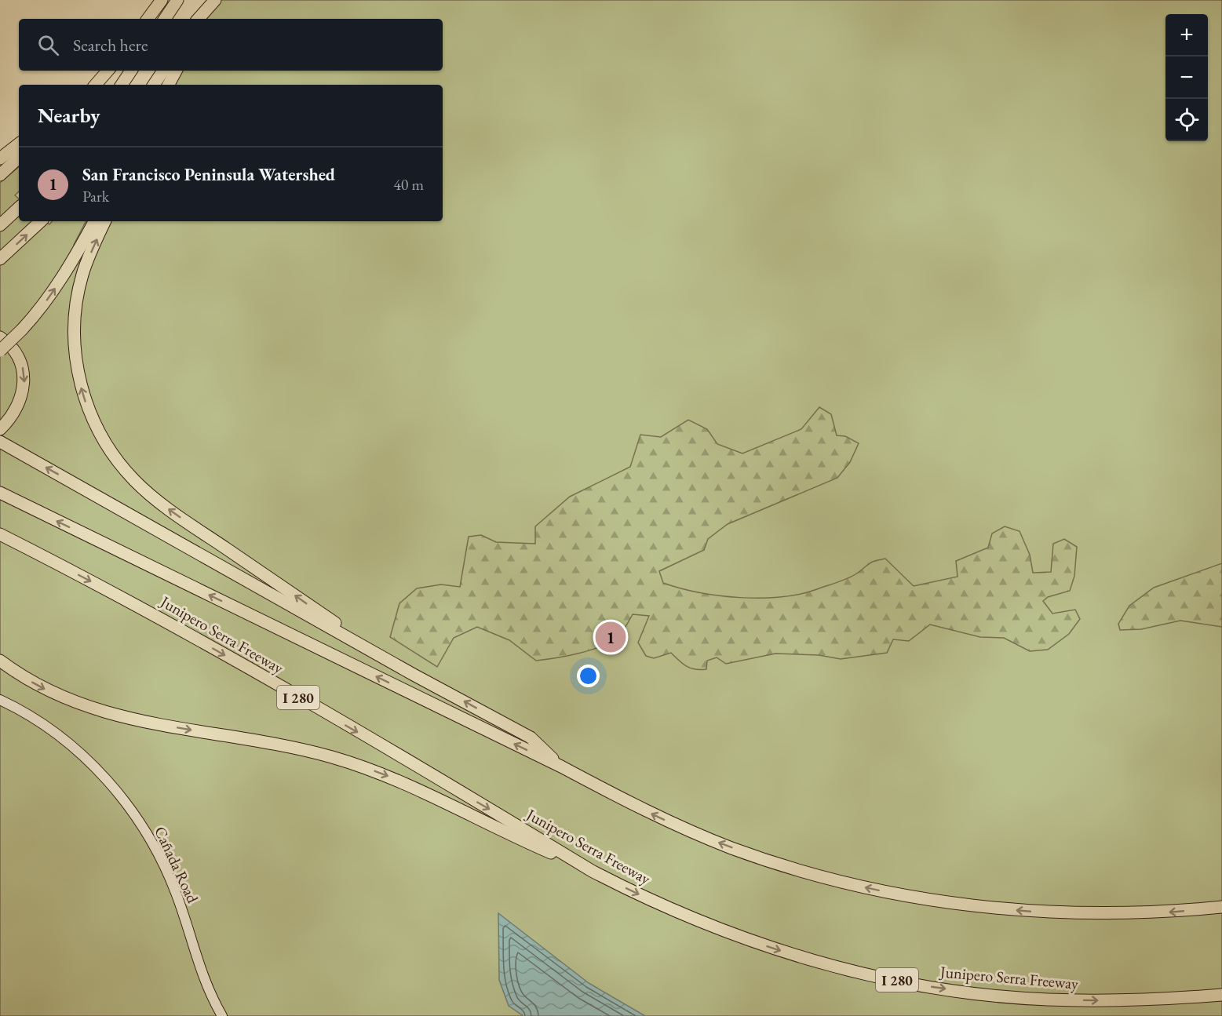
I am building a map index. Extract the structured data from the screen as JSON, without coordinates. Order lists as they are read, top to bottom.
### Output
{
  "streets": {
    "highway": ["Junipero Serra Freeway", "I 280"],
    "main road": ["Cañada Road"]
  },
  "page": {
    "map_buttons": ["+", "−"],
    "search": "Search here",
    "heading": "Nearby",
    "list": [
      {
        "mark": "1",
        "name": "San Francisco Peninsula Watershed",
        "note": "Park",
        "value": "40 m"
      }
    ],
    "pins": "1"
  }
}
